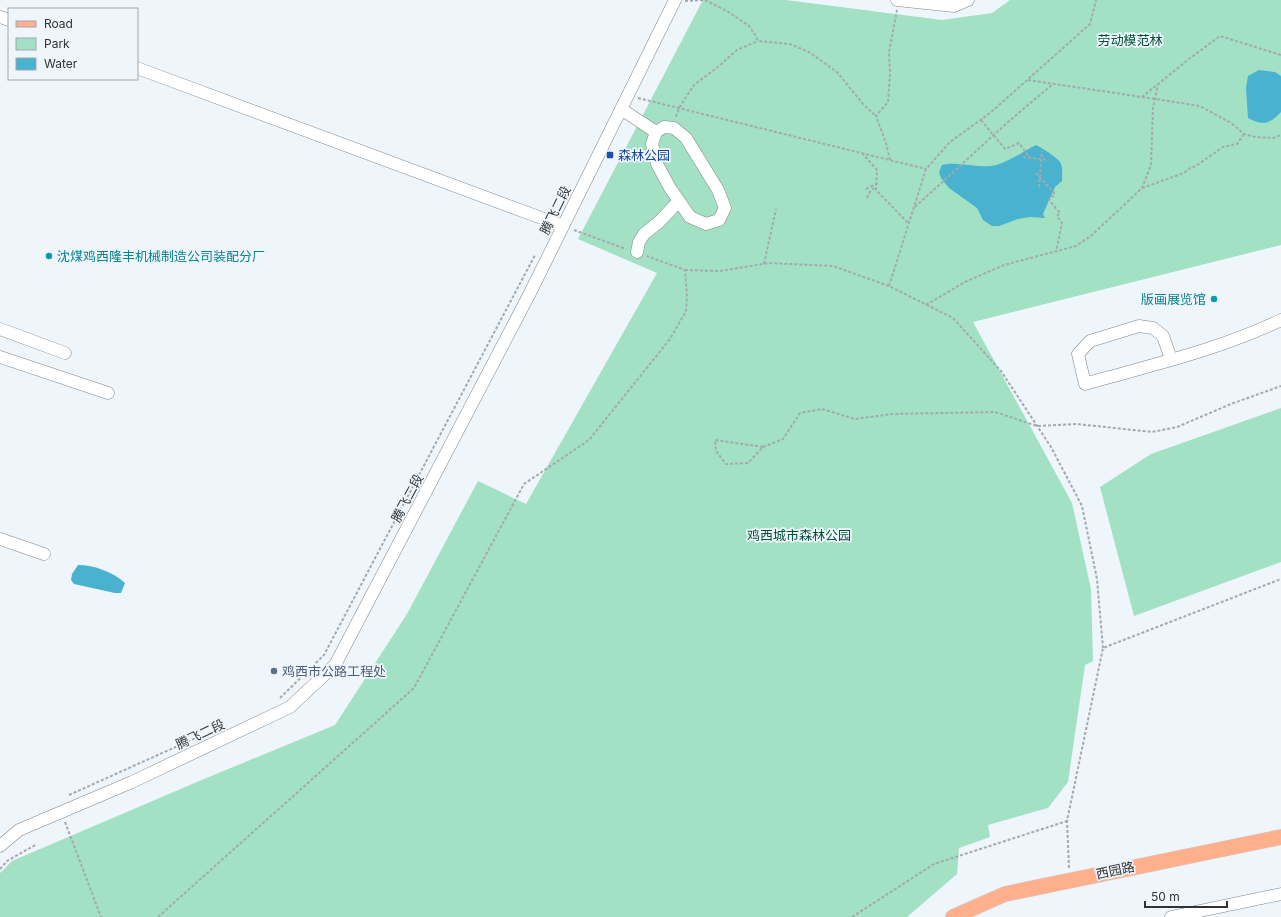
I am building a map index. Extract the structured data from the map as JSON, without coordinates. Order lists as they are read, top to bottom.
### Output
{
  "streets": {
    "main road": ["西园路"],
    "street": ["腾飞二段"]
  },
  "parks": ["劳动模范林", "鸡西城市森林公园"],
  "places": {
    "transit": ["森林公园"],
    "other": ["沈煤鸡西隆丰机械制造公司装配分厂", "版画展览馆", "鸡西市公路工程处"]
  },
  "legend": ["Road", "Park", "Water"],
  "scale_bar": "50 m"
}
